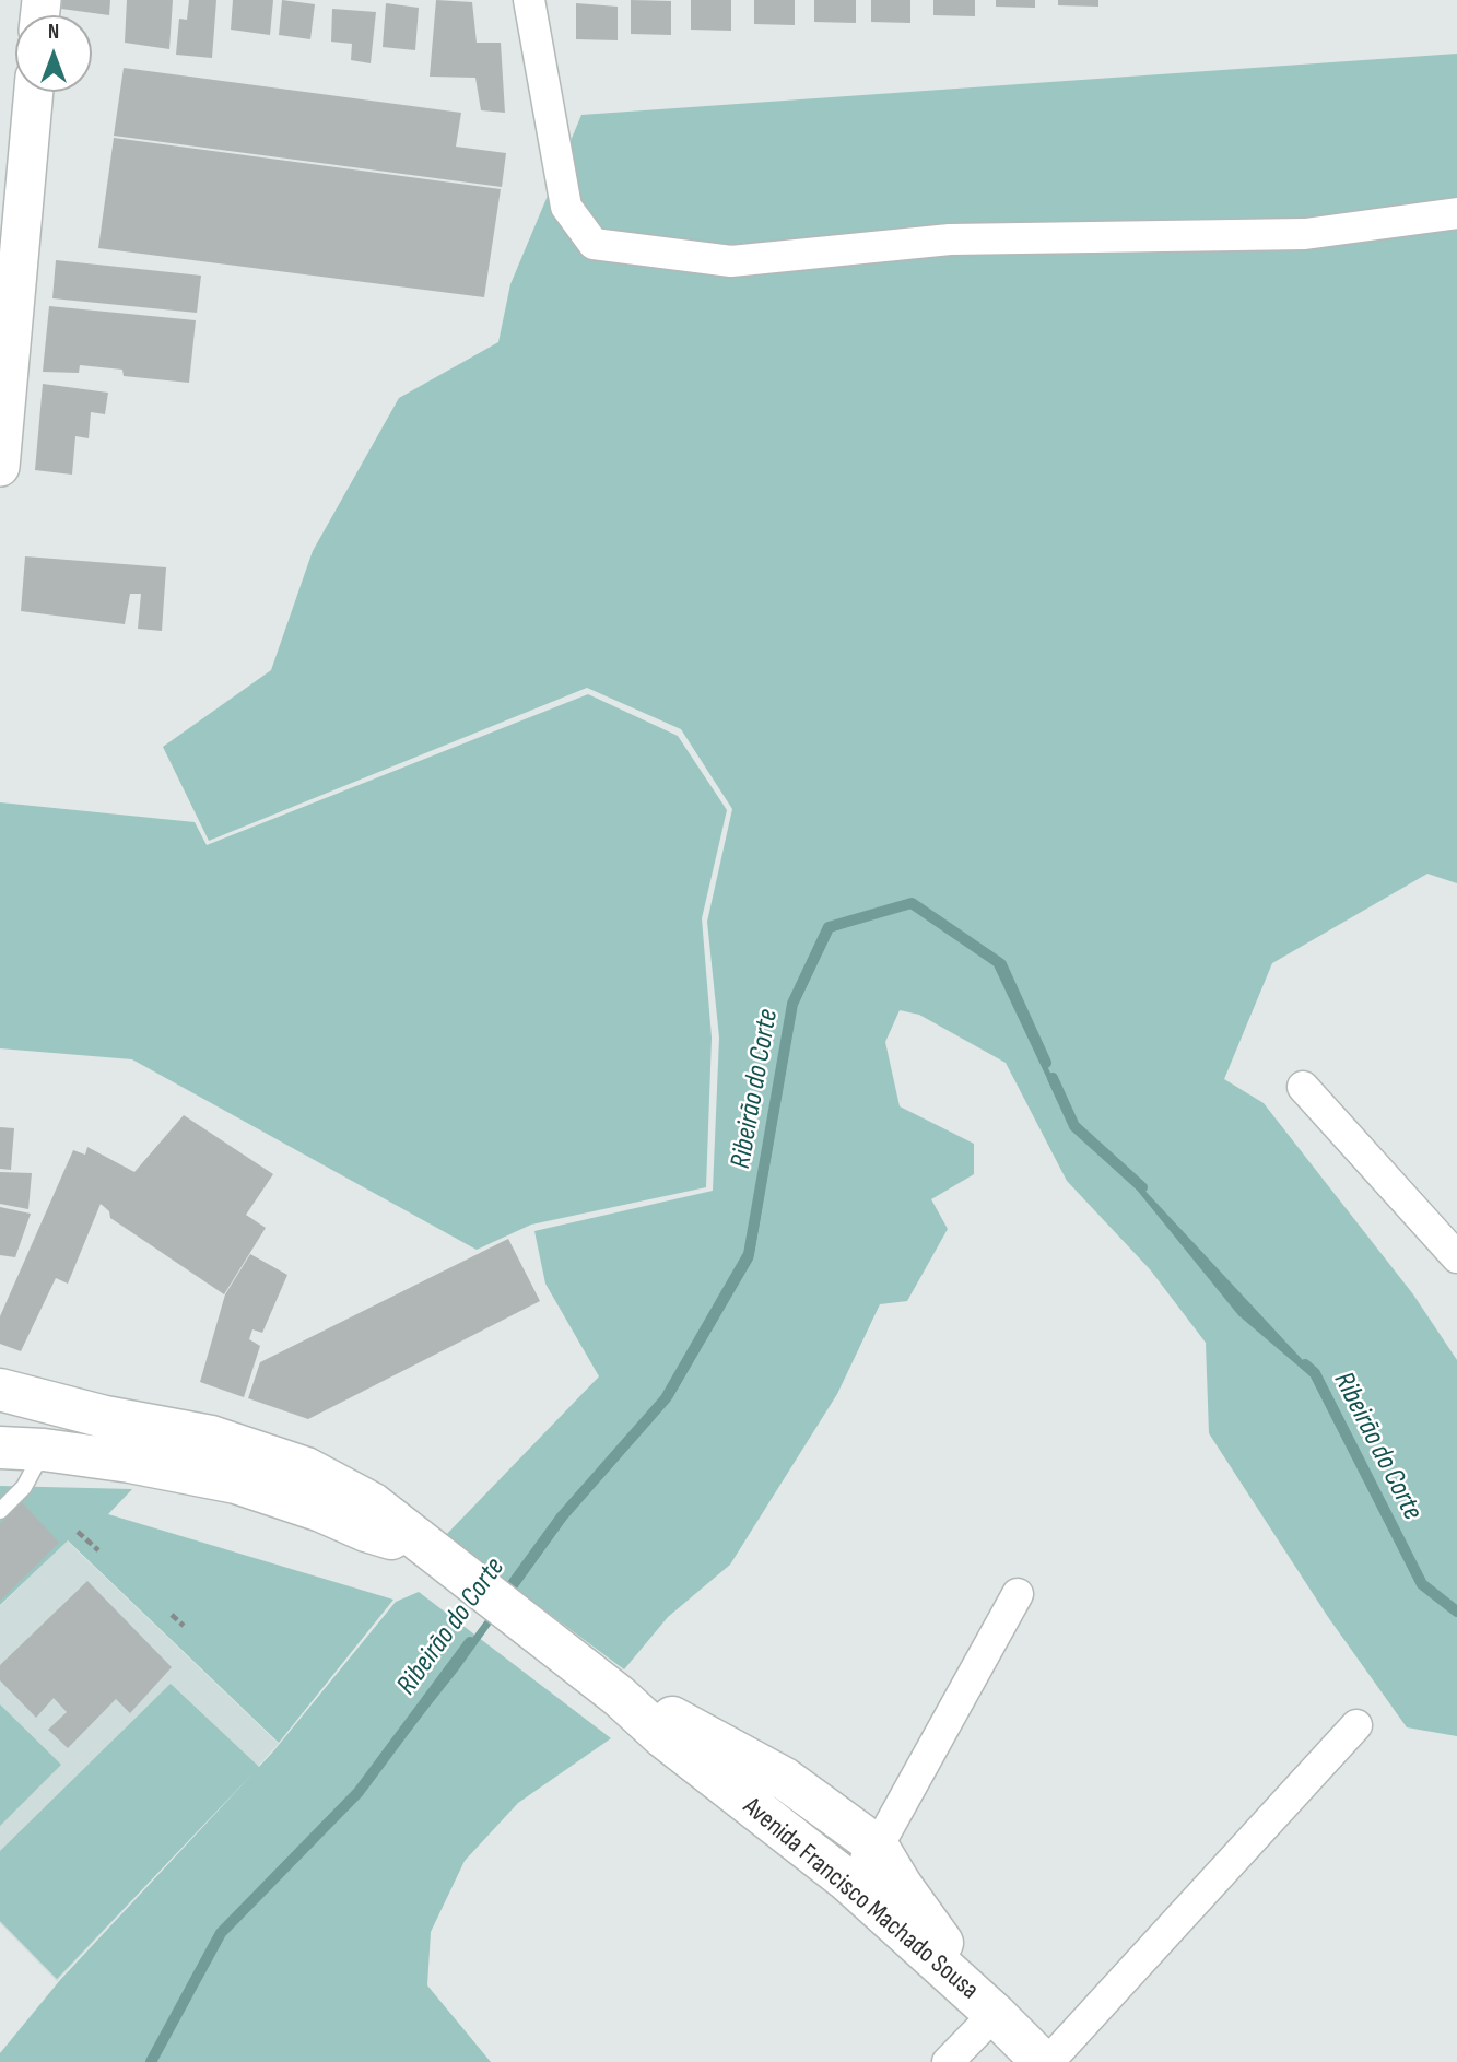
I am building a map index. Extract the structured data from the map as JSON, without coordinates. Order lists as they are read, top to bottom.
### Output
{
  "streets": {
    "main road": ["Avenida Francisco Machado Sousa"]
  },
  "water": ["Ribeirão do Corte"],
  "north": "top"
}
